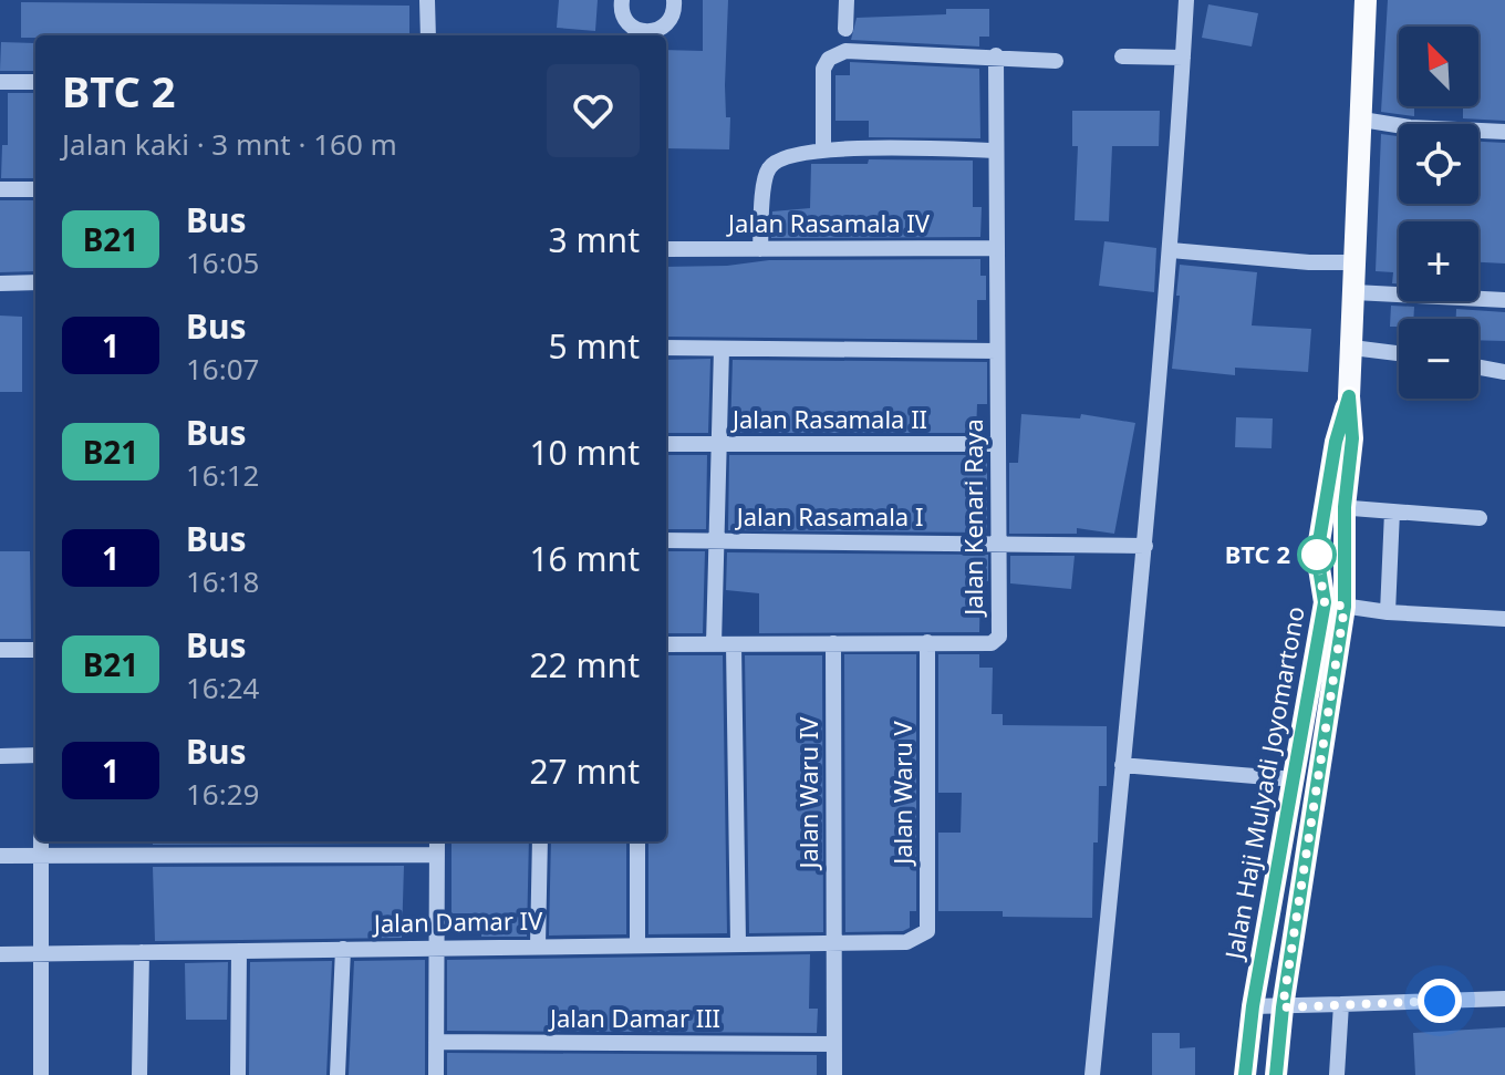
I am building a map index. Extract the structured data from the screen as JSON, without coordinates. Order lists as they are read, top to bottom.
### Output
{
  "streets": {
    "main road": ["Jalan Haji Mulyadi Joyomartono"],
    "street": [
      "Jalan Rasamala IV",
      "Jalan Rasamala II",
      "Jalan Rasamala I",
      "Jalan Kenari Raya",
      "Jalan Waru IV",
      "Jalan Waru V",
      "Jalan Damar IV",
      "Jalan Damar III"
    ]
  },
  "crossings": [
    ["Jalan Rasamala IV", "Jalan Kenari Raya"],
    ["Jalan Rasamala II", "Jalan Kenari Raya"],
    ["Jalan Rasamala I", "Jalan Kenari Raya"],
    ["Jalan Kenari Raya", "Jalan Waru IV"],
    ["Jalan Kenari Raya", "Jalan Waru V"],
    ["Jalan Waru IV", "Jalan Damar IV"],
    ["Jalan Waru IV", "Jalan Damar III"],
    ["Jalan Waru V", "Jalan Damar IV"]
  ],
  "places": ["BTC 2"],
  "lines": ["bus line B21"],
  "north": "top left",
  "page": {
    "map_buttons": ["+", "−"],
    "heading": ["BTC 2", "Jalan kaki · 3 mnt · 160 m"],
    "list": [
      {
        "mark": "B21",
        "name": "Bus",
        "note": "16:05",
        "value": "3 mnt"
      },
      {
        "mark": "1",
        "name": "Bus",
        "note": "16:07",
        "value": "5 mnt"
      },
      {
        "mark": "B21",
        "name": "Bus",
        "note": "16:12",
        "value": "10 mnt"
      },
      {
        "mark": "1",
        "name": "Bus",
        "note": "16:18",
        "value": "16 mnt"
      },
      {
        "mark": "B21",
        "name": "Bus",
        "note": "16:24",
        "value": "22 mnt"
      },
      {
        "mark": "1",
        "name": "Bus",
        "note": "16:29",
        "value": "27 mnt"
      }
    ]
  }
}
